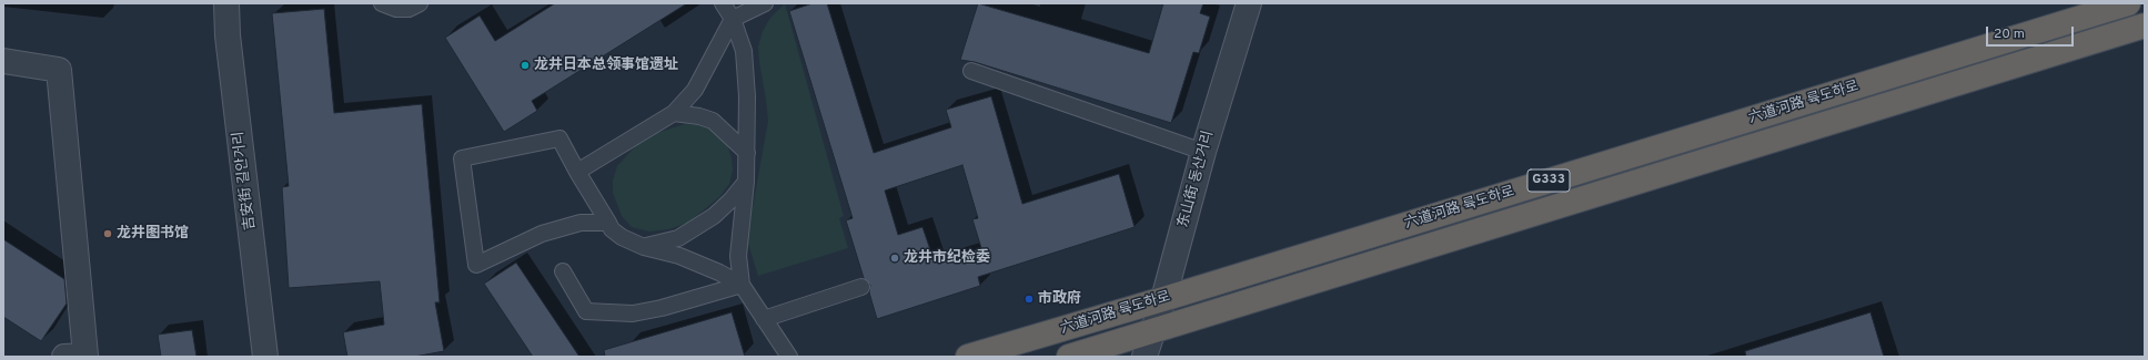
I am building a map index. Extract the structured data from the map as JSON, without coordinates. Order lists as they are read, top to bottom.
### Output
{
  "streets": {
    "highway": ["六道河路 륙도하로", "G333"],
    "street": ["东山街 동산거리", "吉安街 길안거리"]
  },
  "crossings": [
    ["六道河路 륙도하로", "东山街 동산거리"]
  ],
  "places": [
    "龙井日本总领事馆遗址",
    "龙井图书馆",
    "龙井市纪检委",
    "市政府"
  ],
  "scale_bar": "20 m"
}
